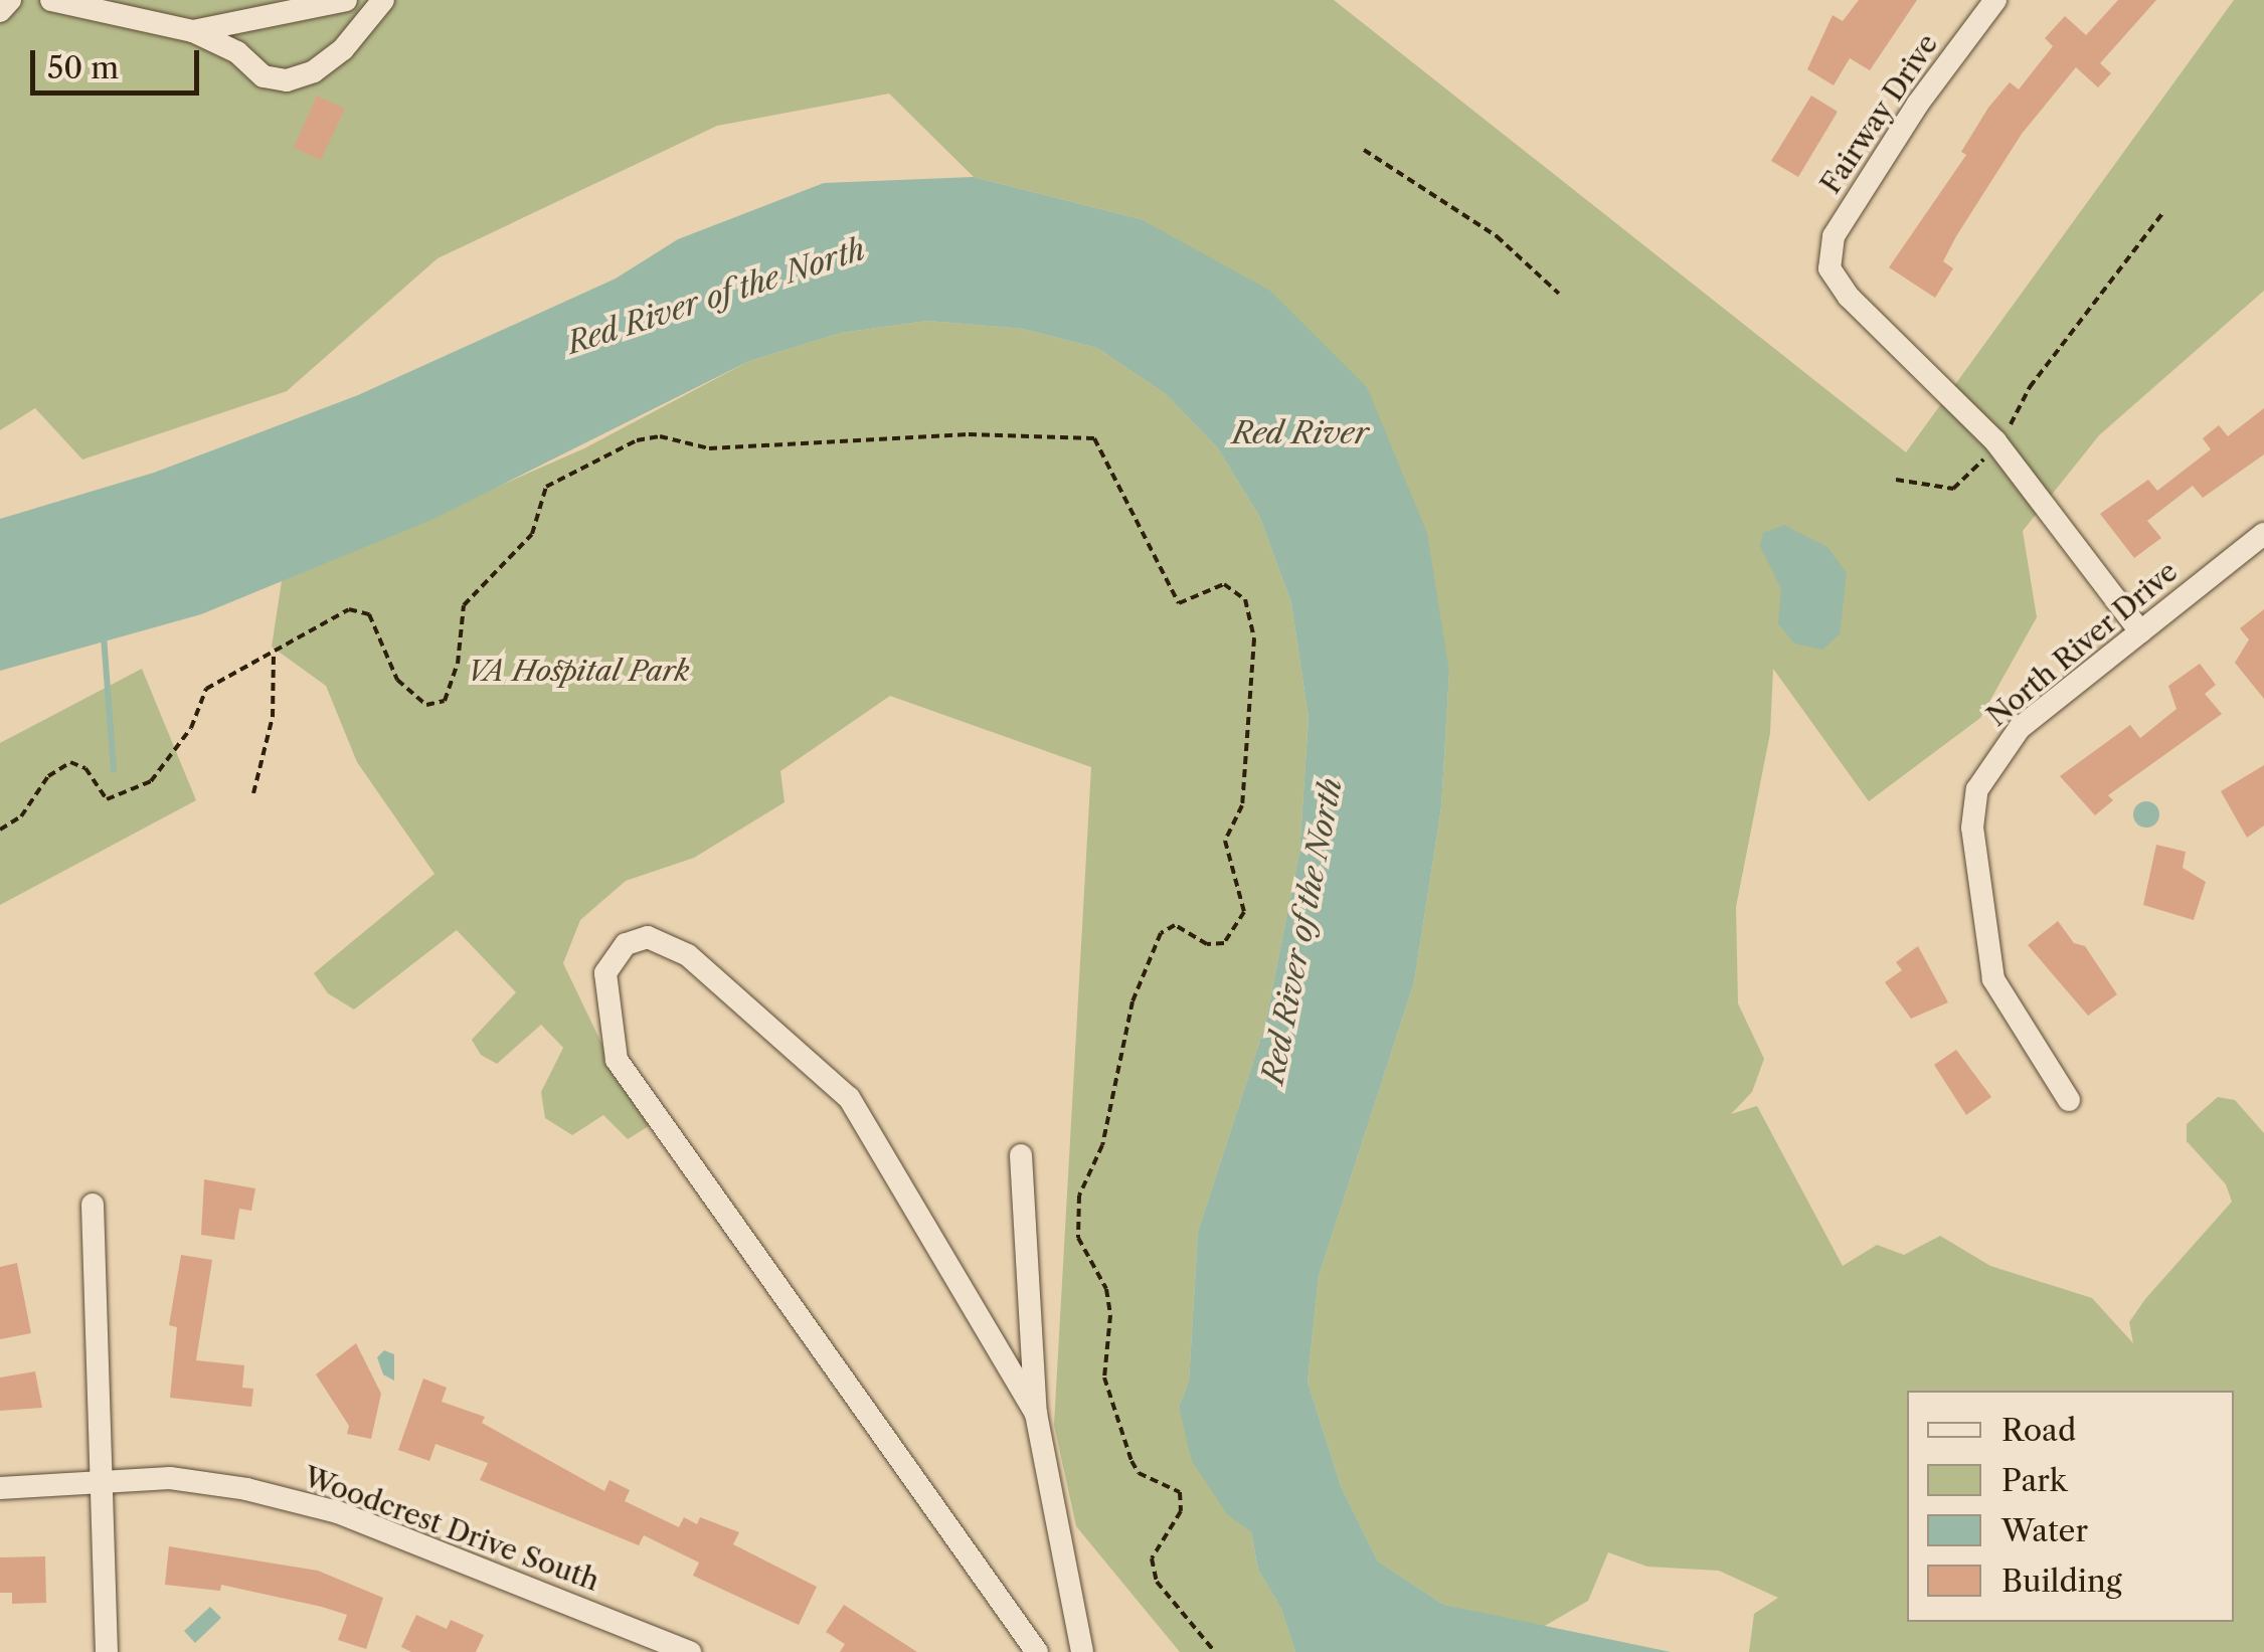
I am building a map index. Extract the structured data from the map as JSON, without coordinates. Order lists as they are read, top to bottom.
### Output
{
  "streets": {
    "street": ["Fairway Drive", "North River Drive", "Woodcrest Drive South"]
  },
  "water": ["Red River of the North", "Red River"],
  "parks": ["VA Hospital Park"],
  "legend": [
    "Road",
    "Park",
    "Water",
    "Building"
  ],
  "scale_bar": "50 m"
}
